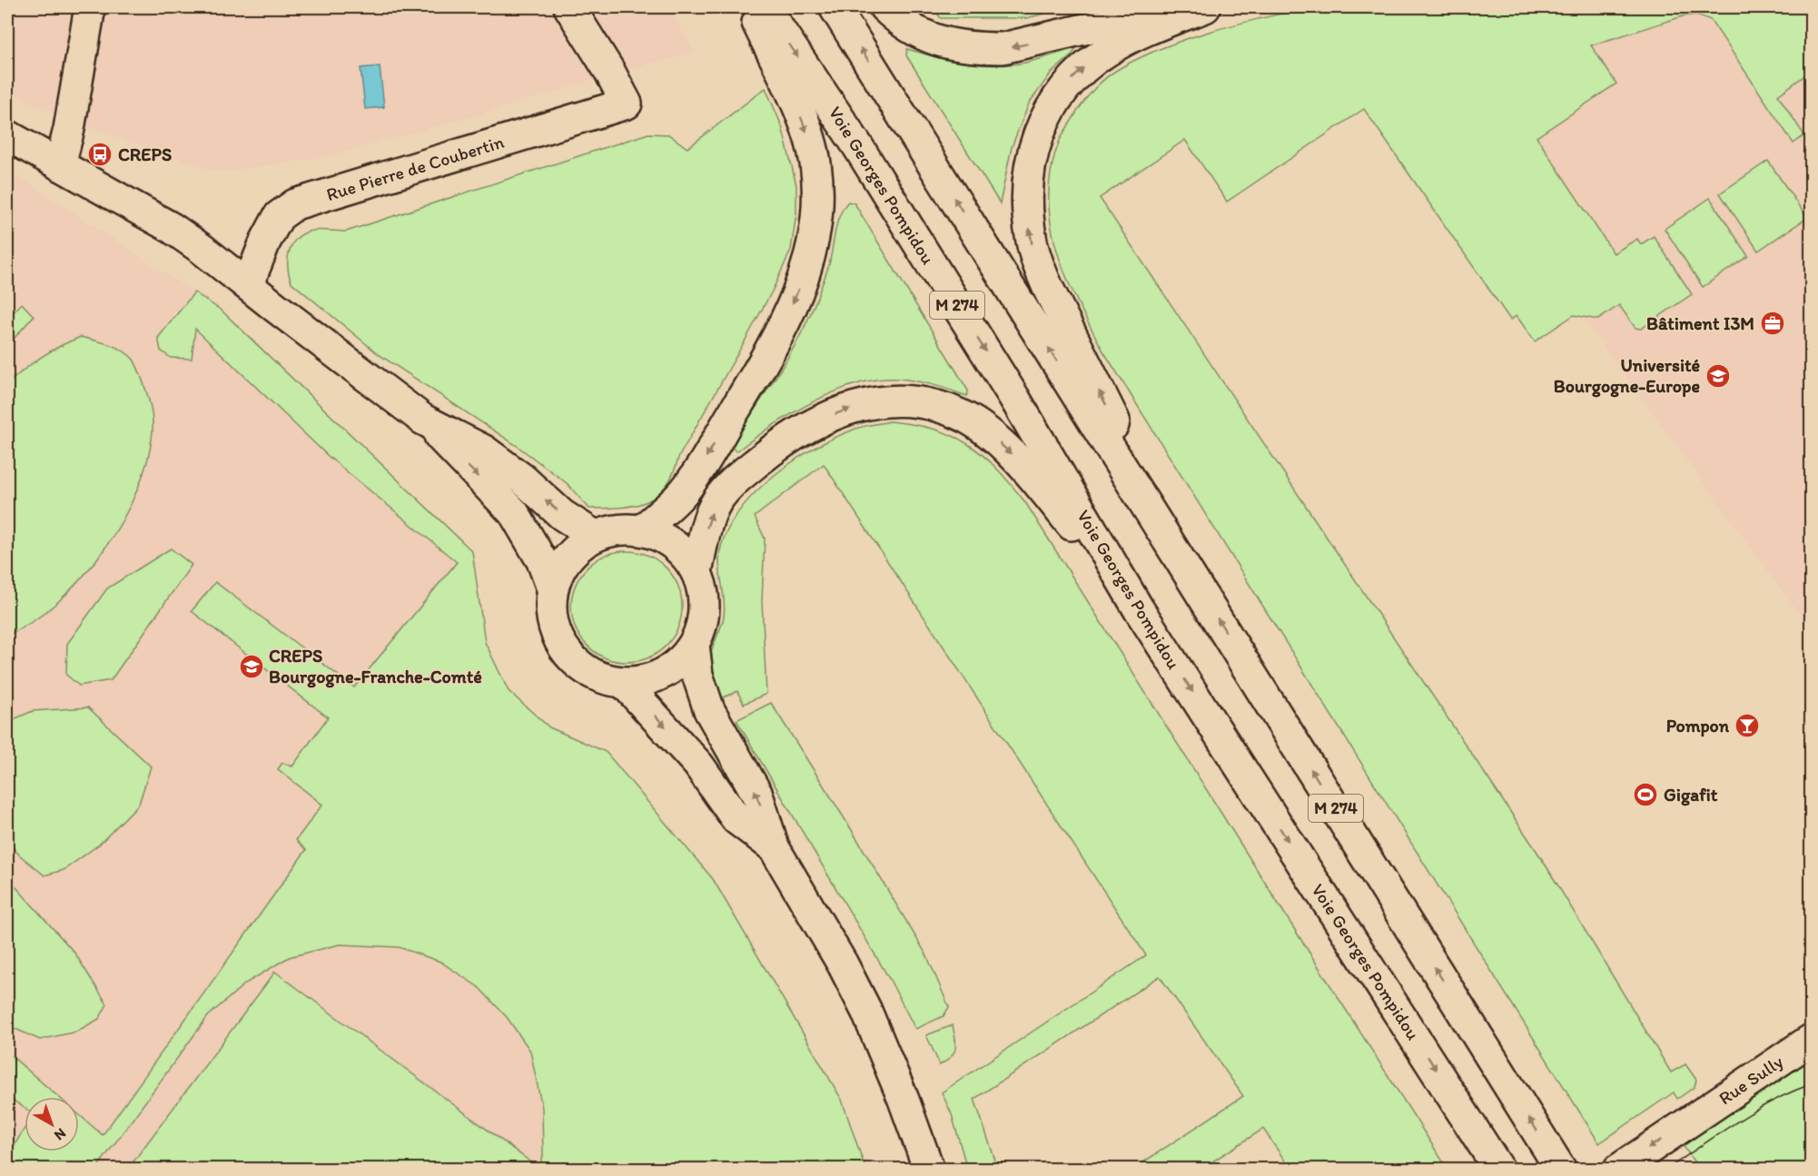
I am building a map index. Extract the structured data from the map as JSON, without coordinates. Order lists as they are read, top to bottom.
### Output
{
  "streets": {
    "main road": [
      "Rue Pierre de Coubertin",
      "Voie Georges Pompidou",
      "M 274",
      "Rue Sully"
    ]
  },
  "one_way": ["Rue Sully"],
  "places": {
    "bus stop": ["CREPS"],
    "office": ["Bâtiment I3M"],
    "school or university": ["Université Bourgogne-Europe", "CREPS Bourgogne-Franche-Comté"],
    "bar": ["Pompon"],
    "sports": ["Gigafit"]
  },
  "north": "bottom right"
}
